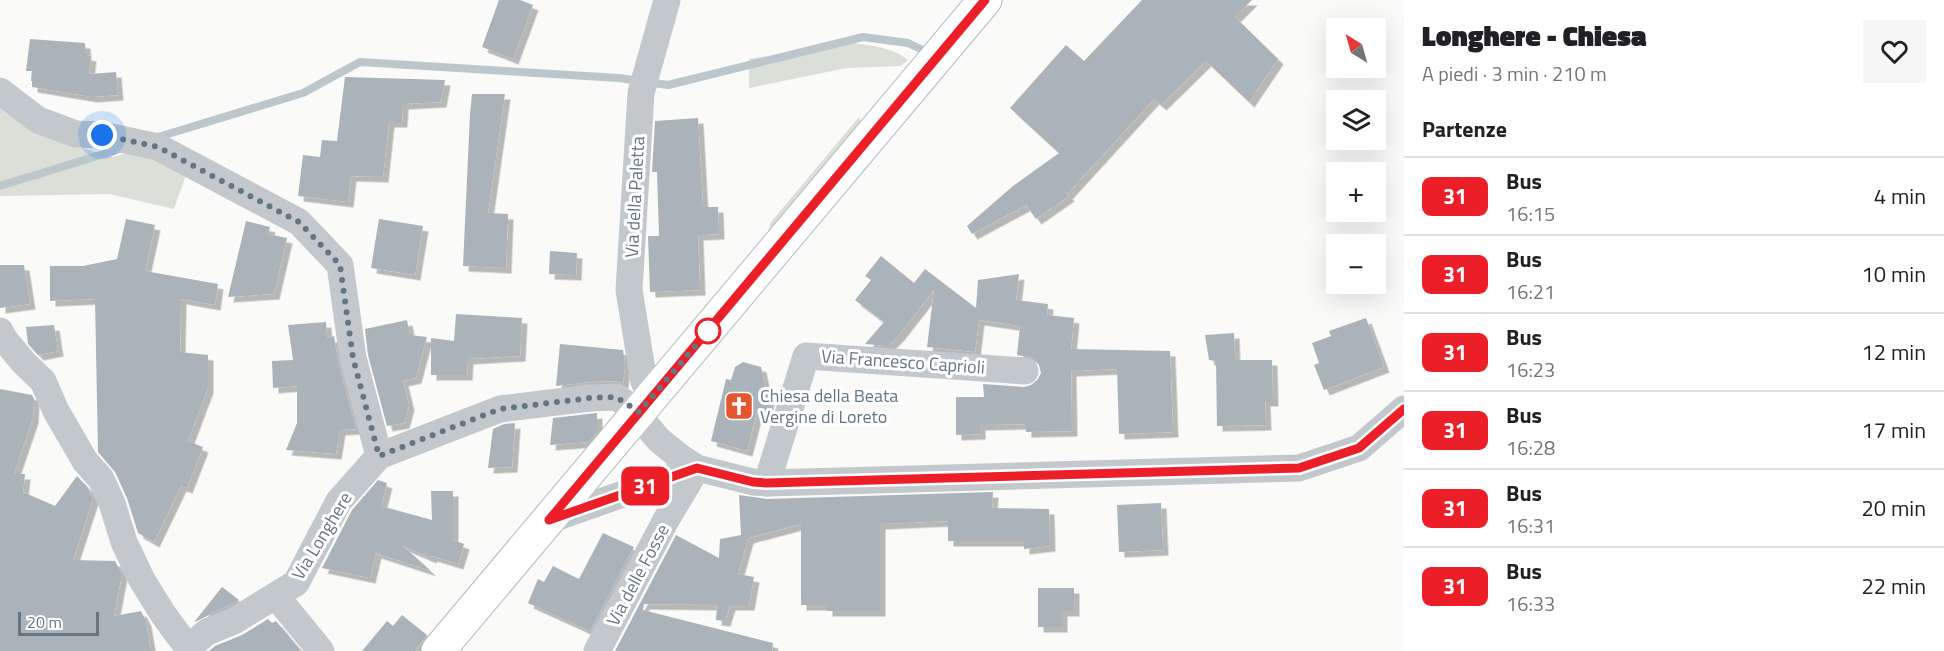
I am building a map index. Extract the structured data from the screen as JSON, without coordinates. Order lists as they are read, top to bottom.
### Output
{
  "streets": {
    "street": [
      "Via della Paletta",
      "Via Francesco Caprioli",
      "Via Longhere",
      "Via delle Fosse"
    ]
  },
  "crossings": [
    ["Via della Paletta", "Via Longhere"],
    ["Via della Paletta", "Via delle Fosse"]
  ],
  "places": {
    "church": ["Chiesa della Beata Vergine di Loreto"]
  },
  "lines": ["bus line 31"],
  "scale_bar": "20 m",
  "north": "top left",
  "page": {
    "on_map": "31",
    "heading": [
      ["Longhere - Chiesa", "A piedi · 3 min · 210 m"],
      "Partenze"
    ],
    "map_buttons": ["+", "−"],
    "list": [
      {
        "mark": "31",
        "name": "Bus",
        "note": "16:15",
        "value": "4 min"
      },
      {
        "mark": "31",
        "name": "Bus",
        "note": "16:21",
        "value": "10 min"
      },
      {
        "mark": "31",
        "name": "Bus",
        "note": "16:23",
        "value": "12 min"
      },
      {
        "mark": "31",
        "name": "Bus",
        "note": "16:28",
        "value": "17 min"
      },
      {
        "mark": "31",
        "name": "Bus",
        "note": "16:31",
        "value": "20 min"
      },
      {
        "mark": "31",
        "name": "Bus",
        "note": "16:33",
        "value": "22 min"
      }
    ],
    "scale": "20 m"
  }
}
